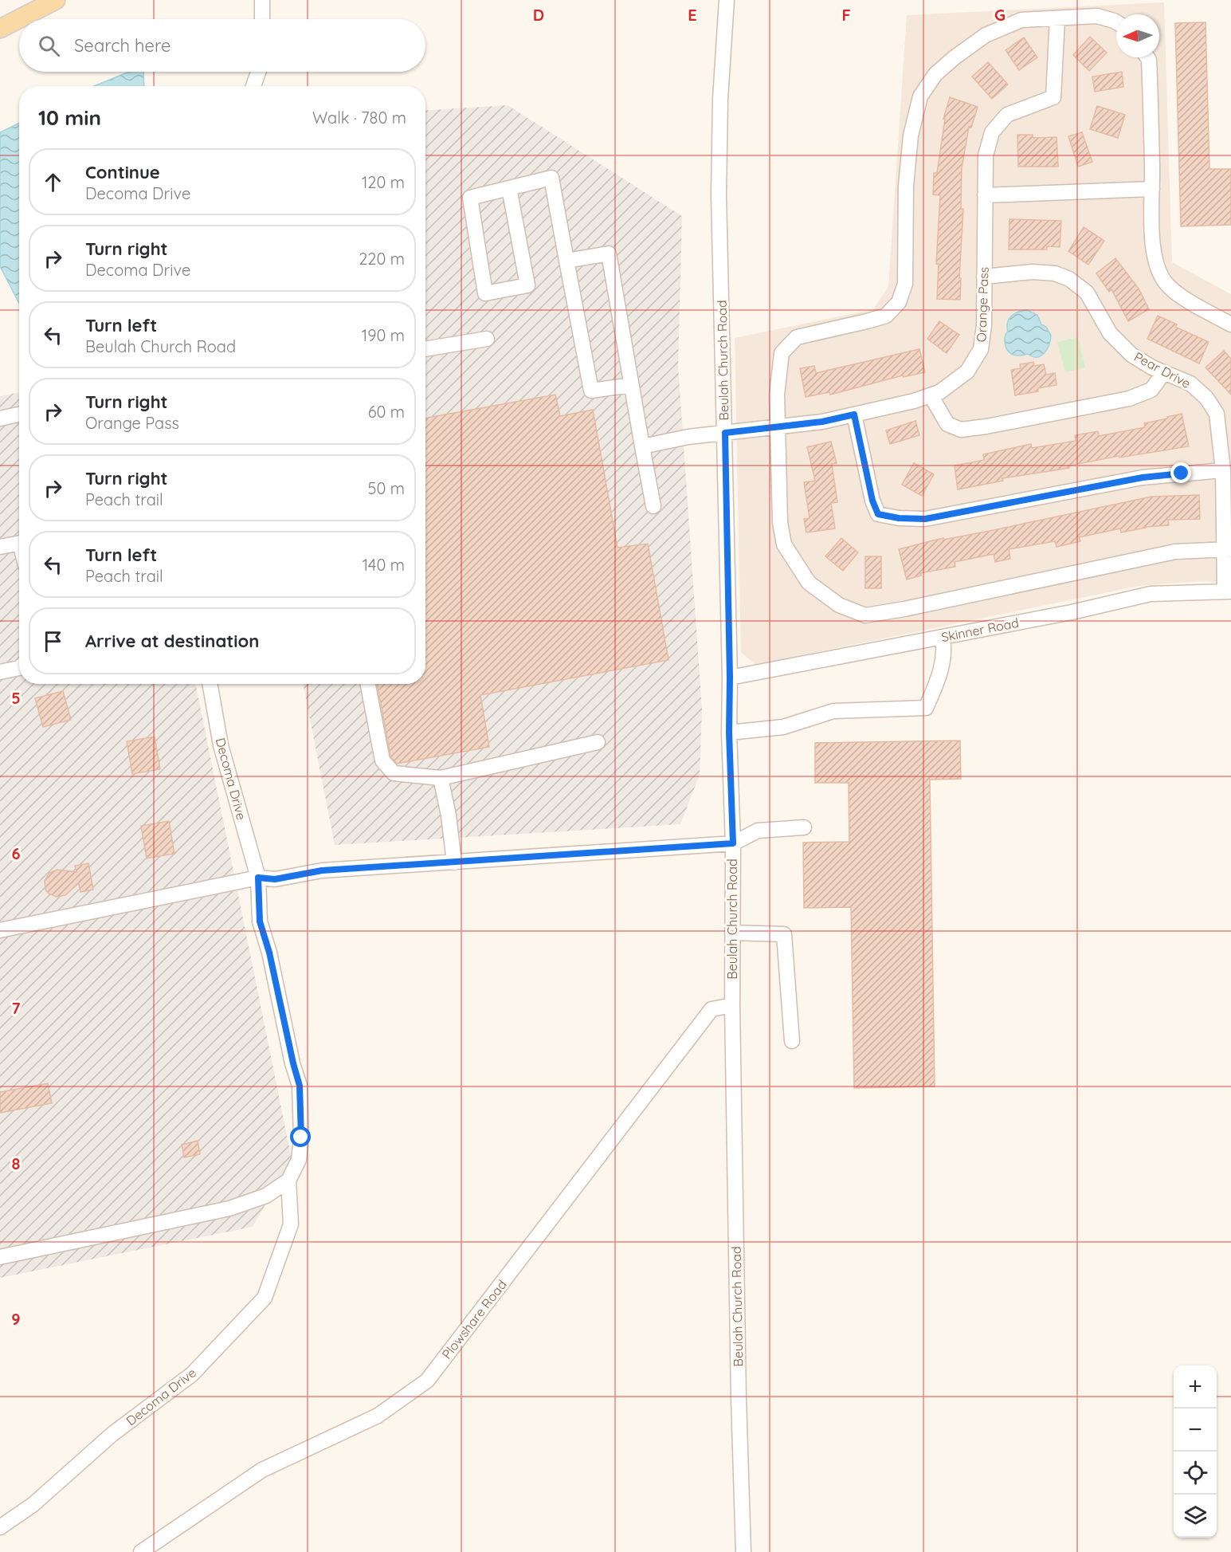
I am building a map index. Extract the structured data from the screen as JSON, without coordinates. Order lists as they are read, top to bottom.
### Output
{
  "streets": {
    "street": [
      "Orange Pass",
      "Beulah Church Road",
      "Pear Drive",
      "Skinner Road",
      "Decoma Drive",
      "Plowshare Road"
    ]
  },
  "crossings": [
    ["Orange Pass", "Beulah Church Road"],
    ["Orange Pass", "Pear Drive"],
    ["Beulah Church Road", "Skinner Road"],
    ["Beulah Church Road", "Plowshare Road"],
    ["Pear Drive", "Skinner Road"]
  ],
  "north": "left",
  "page": {
    "search": "Search here",
    "heading": ["10 min", "Walk · 780 m"],
    "list": [
      ["Continue", "Decoma Drive", "120 m"],
      ["Turn right", "Decoma Drive", "220 m"],
      ["Turn left", "Beulah Church Road", "190 m"],
      ["Turn right", "Orange Pass", "60 m"],
      ["Turn right", "Peach trail", "50 m"],
      ["Turn left", "Peach trail", "140 m"],
      "Arrive at destination"
    ],
    "map_buttons": ["+", "−"]
  },
  "grid": {
    "columns": [
      "D",
      "E",
      "F",
      "G"
    ],
    "rows": [
      "5",
      "6",
      "7",
      "8",
      "9"
    ]
  }
}
